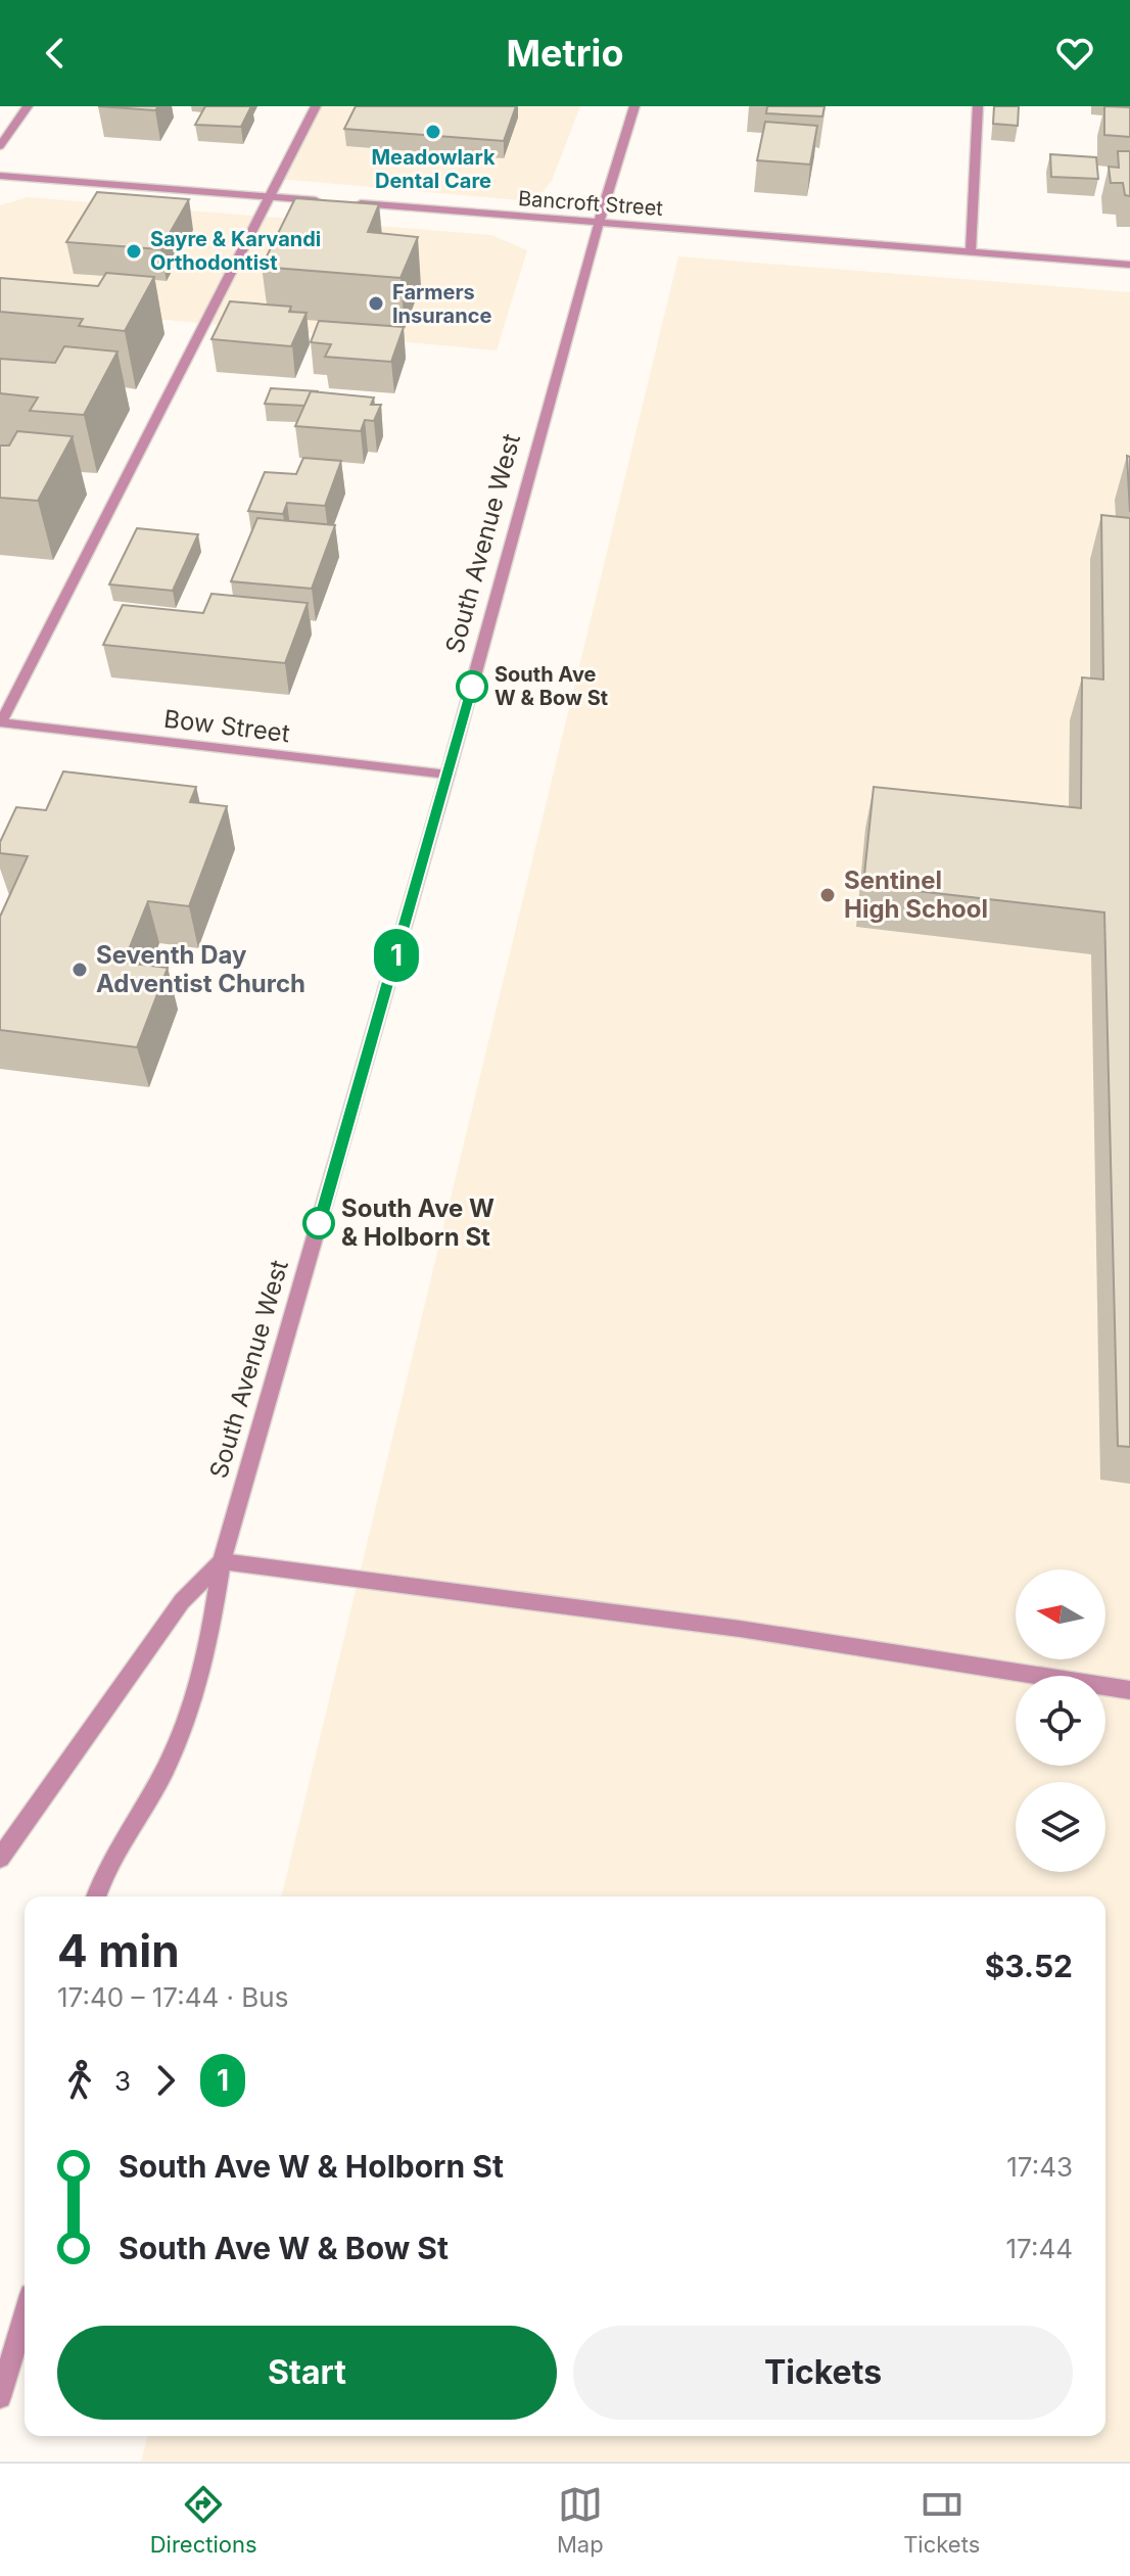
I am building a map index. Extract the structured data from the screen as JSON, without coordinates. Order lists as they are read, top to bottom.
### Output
{
  "streets": {
    "street": ["Bancroft Street", "South Avenue West", "Bow Street"]
  },
  "crossings": [
    ["Bancroft Street", "South Avenue West"],
    ["South Avenue West", "Bow Street"]
  ],
  "places": [
    "Meadowlark Dental Care",
    "Sayre & Karvandi Orthodontist",
    "Farmers Insurance",
    "South Ave W & Bow St",
    "Sentinel High School",
    "Seventh Day Adventist Church",
    "South Ave W & Holborn St"
  ],
  "lines": ["bus line 1"],
  "north": "left",
  "page": {
    "header": "Metrio",
    "on_map": "1",
    "heading": ["4 min", "17:40 – 17:44 · Bus", "$3.52"],
    "legs": ["3", "1"],
    "list": [
      {
        "name": "South Ave W & Holborn St",
        "value": "17:43"
      },
      {
        "name": "South Ave W & Bow St",
        "value": "17:44"
      }
    ],
    "buttons": ["Start", "Tickets"],
    "tabs": ["Directions", "Map", "Tickets"]
  }
}
